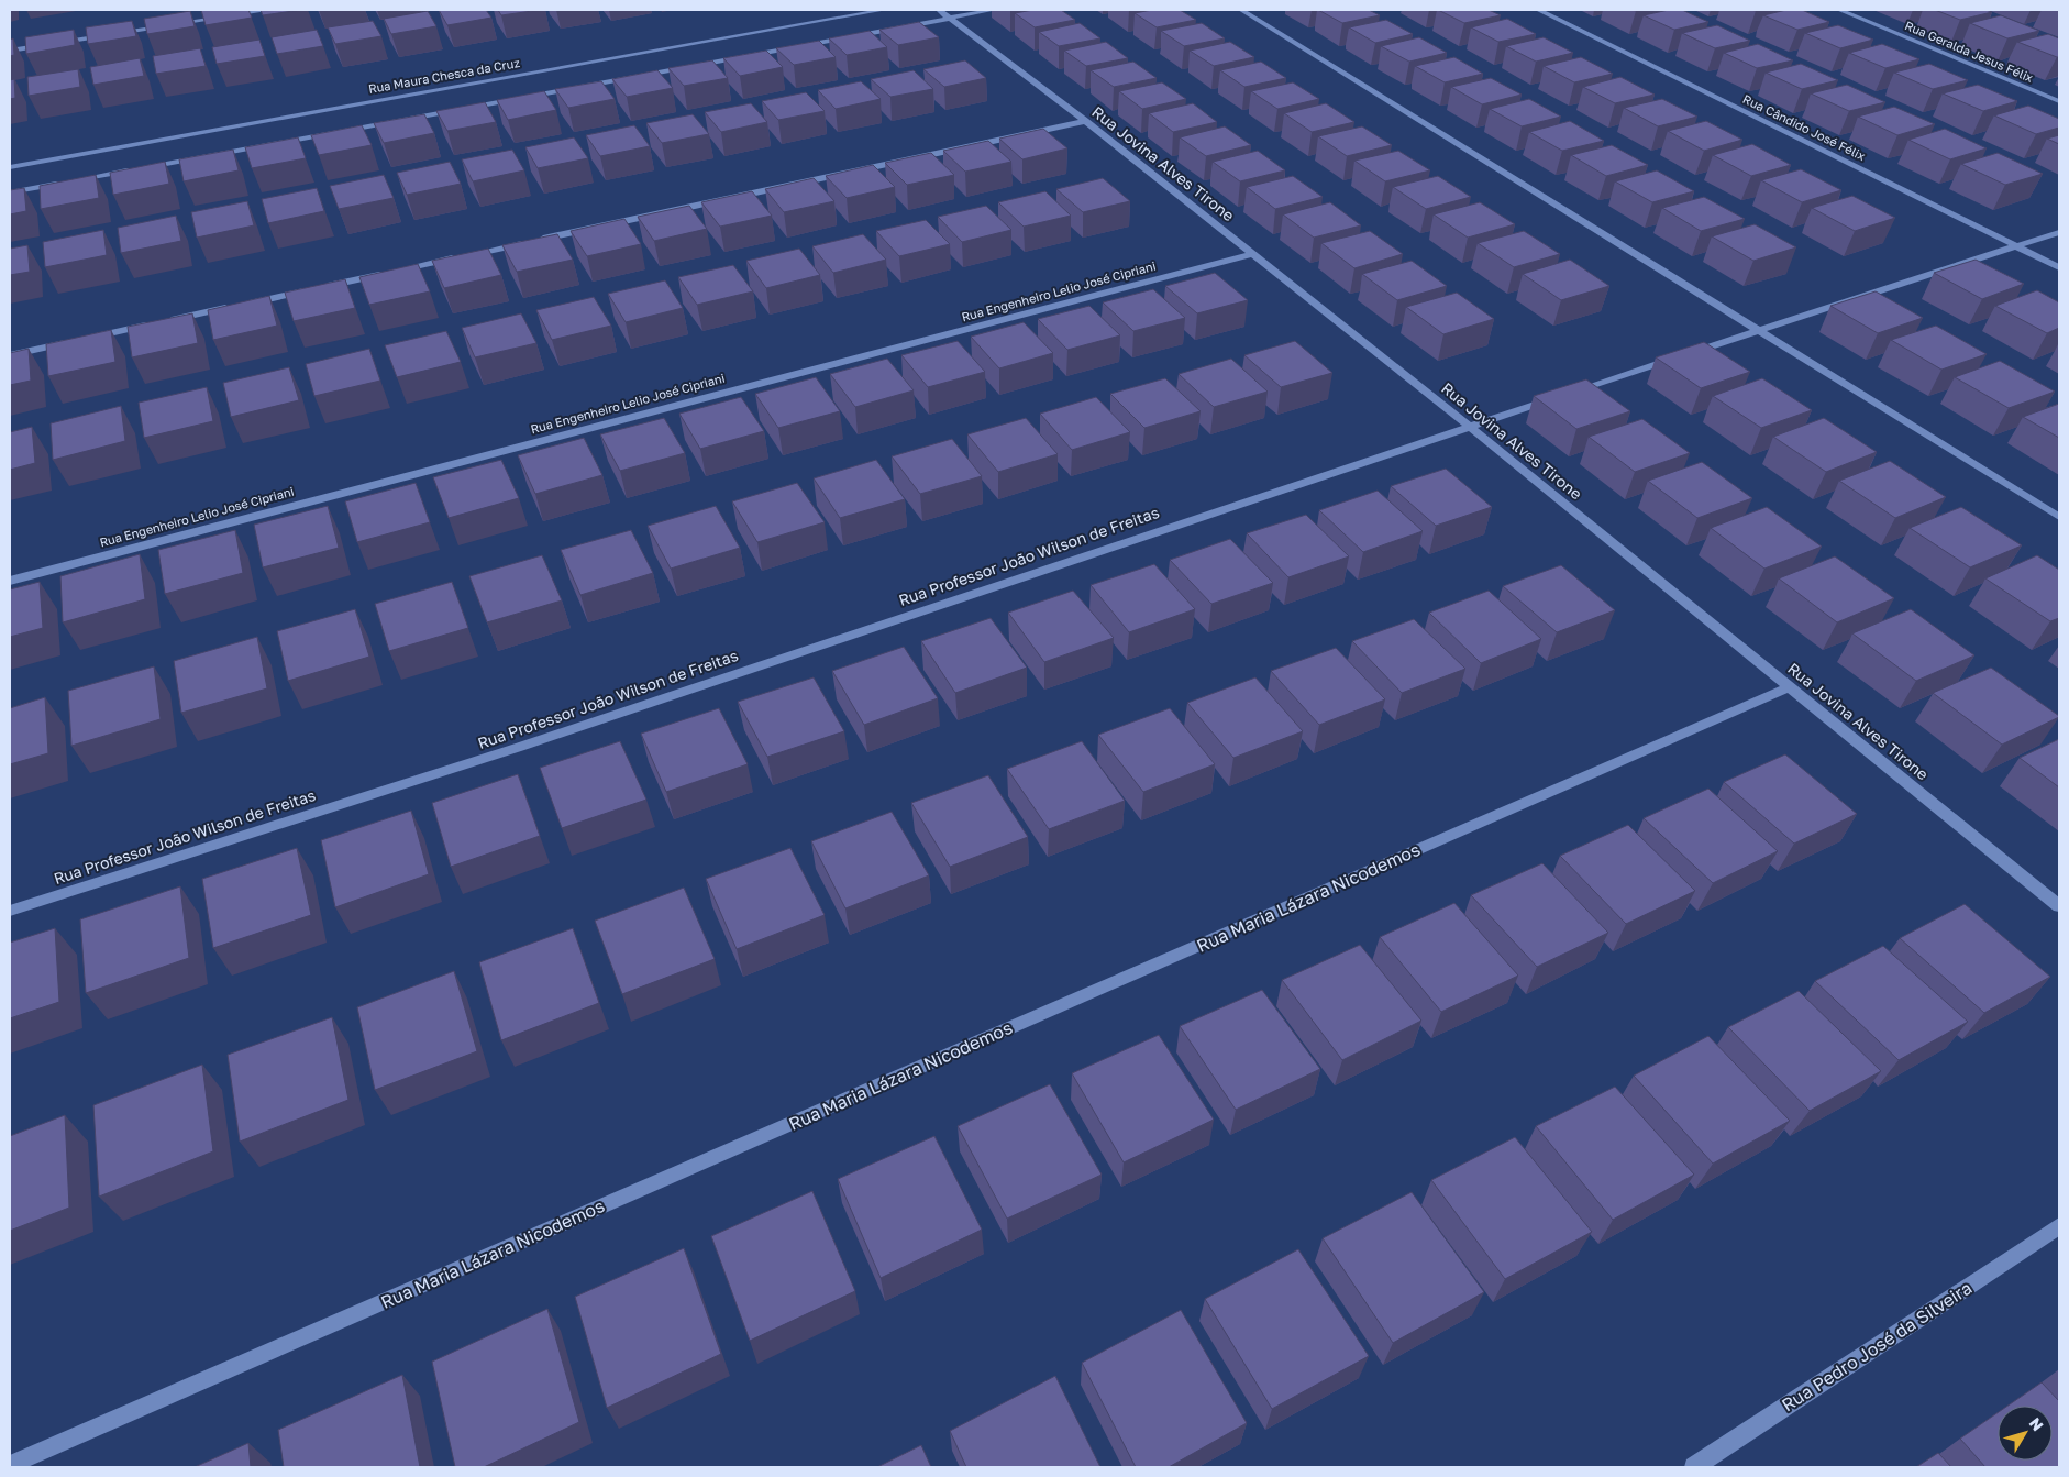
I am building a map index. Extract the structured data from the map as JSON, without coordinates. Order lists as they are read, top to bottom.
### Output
{
  "streets": {
    "street": [
      "Rua Geralda Jesus Félix",
      "Rua Maura Chesca da Cruz",
      "Rua Cândido José Félix",
      "Rua Jovina Alves Tirone",
      "Rua Engenheiro Lelio José Cipriani",
      "Rua Professor João Wilson de Freitas",
      "Rua Maria Lázara Nicodemos",
      "Rua Pedro José da Silveira"
    ]
  },
  "crossings": [
    ["Rua Cândido José Félix", "Rua Professor João Wilson de Freitas"],
    ["Rua Jovina Alves Tirone", "Rua Engenheiro Lelio José Cipriani"],
    ["Rua Jovina Alves Tirone", "Rua Professor João Wilson de Freitas"],
    ["Rua Jovina Alves Tirone", "Rua Maria Lázara Nicodemos"]
  ],
  "north": "top right"
}
